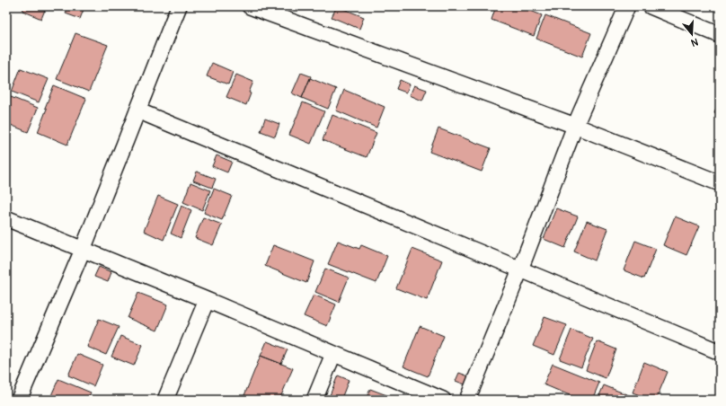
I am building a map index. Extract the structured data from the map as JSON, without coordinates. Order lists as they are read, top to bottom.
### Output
{
  "north": "bottom"
}
